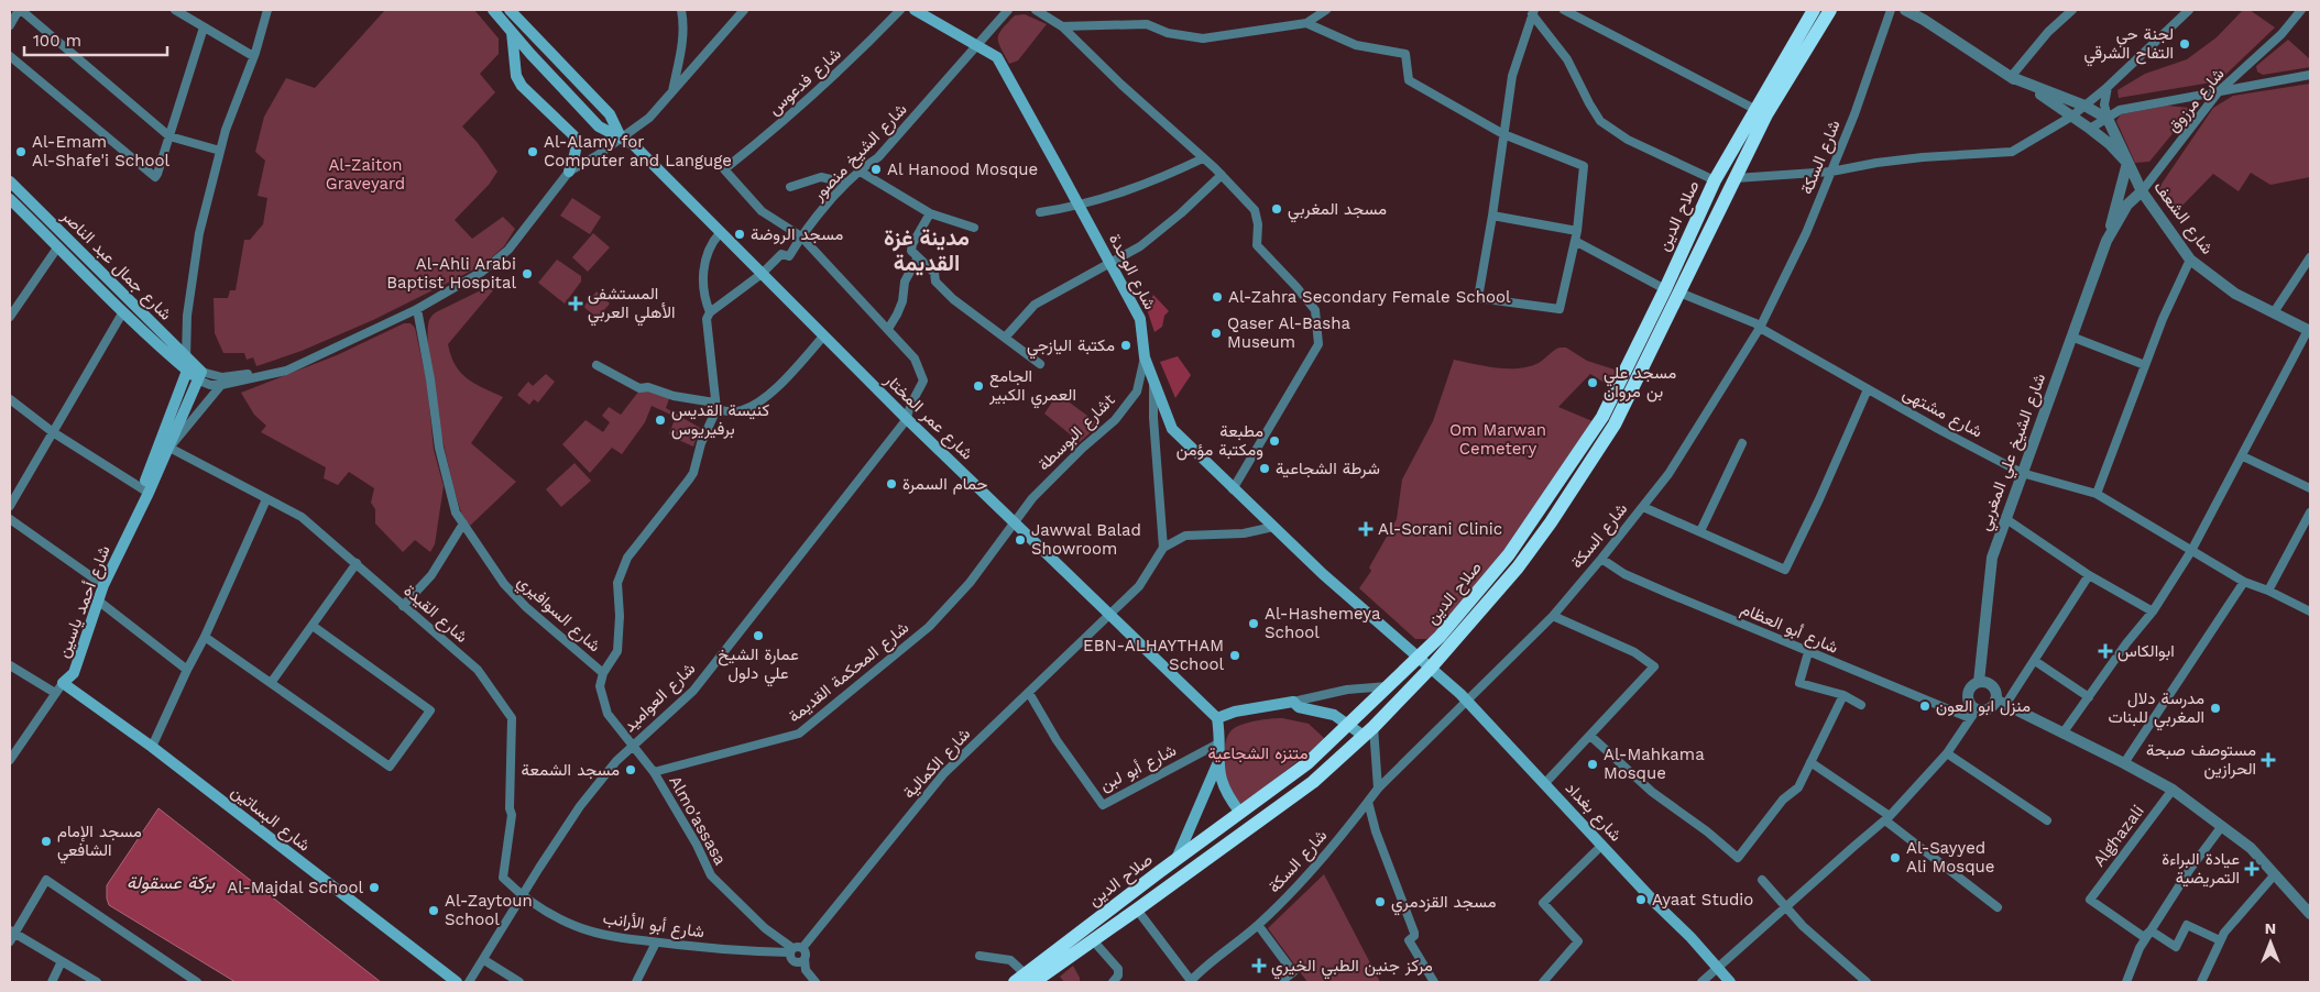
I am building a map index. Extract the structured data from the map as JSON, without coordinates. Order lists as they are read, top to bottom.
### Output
{
  "streets": {
    "highway": ["صلاح الدين"],
    "main road": [
      "شارع جمال عبد الناصر",
      "شارع الوحدة",
      "شارع عمر المختار",
      "شارع أحمد ياسين",
      "شارع بغداد",
      "شارع البساتين"
    ],
    "street": [
      "شارع فدعوس",
      "شارع مرزوق",
      "شارع الشيخ منصور",
      "شارع السكة",
      "شارع الشعف",
      "شارع مشتهى",
      "شارع البوسطةt",
      "شارع الشيخ علي المغربي",
      "شارع القيدة",
      "شارع السوافيري",
      "شارع أبو العظام",
      "شارع المحكمة القديمة",
      "شارع العواميد",
      "شارع الكمالية",
      "شارع أبو لبن",
      "Almo'assasa",
      "Alghazali",
      "شارع أبو الأرانب"
    ]
  },
  "crossings": [
    ["شارع فدعوس", "شارع العواميد"],
    ["شارع مرزوق", "شارع الشعف"],
    ["شارع مرزوق", "شارع الشيخ علي المغربي"],
    ["شارع الشيخ منصور", "شارع الوحدة"],
    ["شارع الشيخ منصور", "شارع عمر المختار"],
    ["شارع الشيخ منصور", "شارع العواميد"],
    ["شارع السكة", "شارع مشتهى"],
    ["شارع السكة", "شارع أبو العظام"],
    ["شارع السكة", "شارع بغداد"],
    ["صلاح الدين", "شارع الوحدة"],
    ["صلاح الدين", "شارع مشتهى"],
    ["صلاح الدين", "شارع بغداد"],
    ["شارع الشعف", "شارع الشيخ علي المغربي"],
    ["شارع جمال عبد الناصر", "شارع أحمد ياسين"],
    ["شارع الوحدة", "شارع البوسطةt"],
    ["شارع الوحدة", "شارع بغداد"],
    ["شارع مشتهى", "شارع الشيخ علي المغربي"],
    ["شارع عمر المختار", "شارع البوسطةt"],
    ["شارع عمر المختار", "شارع المحكمة القديمة"],
    ["شارع عمر المختار", "شارع العواميد"],
    ["شارع عمر المختار", "شارع الكمالية"],
    ["شارع البوسطةt", "شارع المحكمة القديمة"],
    ["شارع الشيخ علي المغربي", "شارع أبو العظام"],
    ["شارع أحمد ياسين", "شارع القيدة"],
    ["شارع أحمد ياسين", "شارع البساتين"],
    ["شارع القيدة", "شارع العواميد"],
    ["شارع القيدة", "شارع أبو الأرانب"],
    ["شارع السوافيري", "شارع العواميد"],
    ["شارع السوافيري", "Almo'assasa"],
    ["شارع المحكمة القديمة", "Almo'assasa"],
    ["شارع العواميد", "Almo'assasa"],
    ["شارع العواميد", "شارع أبو الأرانب"],
    ["شارع الكمالية", "شارع أبو لبن"],
    ["شارع الكمالية", "Almo'assasa"],
    ["شارع الكمالية", "شارع أبو الأرانب"],
    ["Almo'assasa", "شارع أبو الأرانب"]
  ],
  "districts": ["مدينة غزة القديمة"],
  "water": ["بركة عسقولة"],
  "parks": ["Al-Zaiton Graveyard", "Om Marwan Cemetery", "متنزه الشجاعية"],
  "places": {
    "other": [
      "لجنة حي التفاح الشرقي",
      "Al-Emam Al-Shafe'i School",
      "Al-Alamy for Computer and Languge",
      "Al Hanood Mosque",
      "مسجد المغربي",
      "مسجد الروضة",
      "Al-Ahli Arabi Baptist Hospital",
      "Al-Zahra Secondary Female School",
      "Qaser Al-Basha Museum",
      "مكتبة اليازجي",
      "مسجد علي بن مروان",
      "الجامع العمري الكبير",
      "كنيسة القديس برفيريوس",
      "مطبعة ومكتبة مؤمن",
      "شرطة الشجاعية",
      "حمام السمرة",
      "Jawwal Balad Showroom",
      "Al-Hashemeya School",
      "عمارة الشيخ علي دلول",
      "EBN-ALHAYTHAM School",
      "منزل ابو العون",
      "مدرسة دلال المغربي للبنات",
      "Al-Mahkama Mosque",
      "مسجد الشمعة",
      "مسجد الإمام الشافعي",
      "Al-Sayyed Ali Mosque",
      "Al-Majdal School",
      "Ayaat Studio",
      "مسجد القزدمري",
      "Al-Zaytoun School"
    ],
    "health": [
      "المستشفى الأهلي العربي",
      "Al-Sorani Clinic",
      "ابوالكاس",
      "مستوصف صبحة الحرازين",
      "عيادة البراءة التمريضية",
      "مركز جنين الطبي الخيري"
    ]
  },
  "scale_bar": "100 m",
  "north": "top"
}
